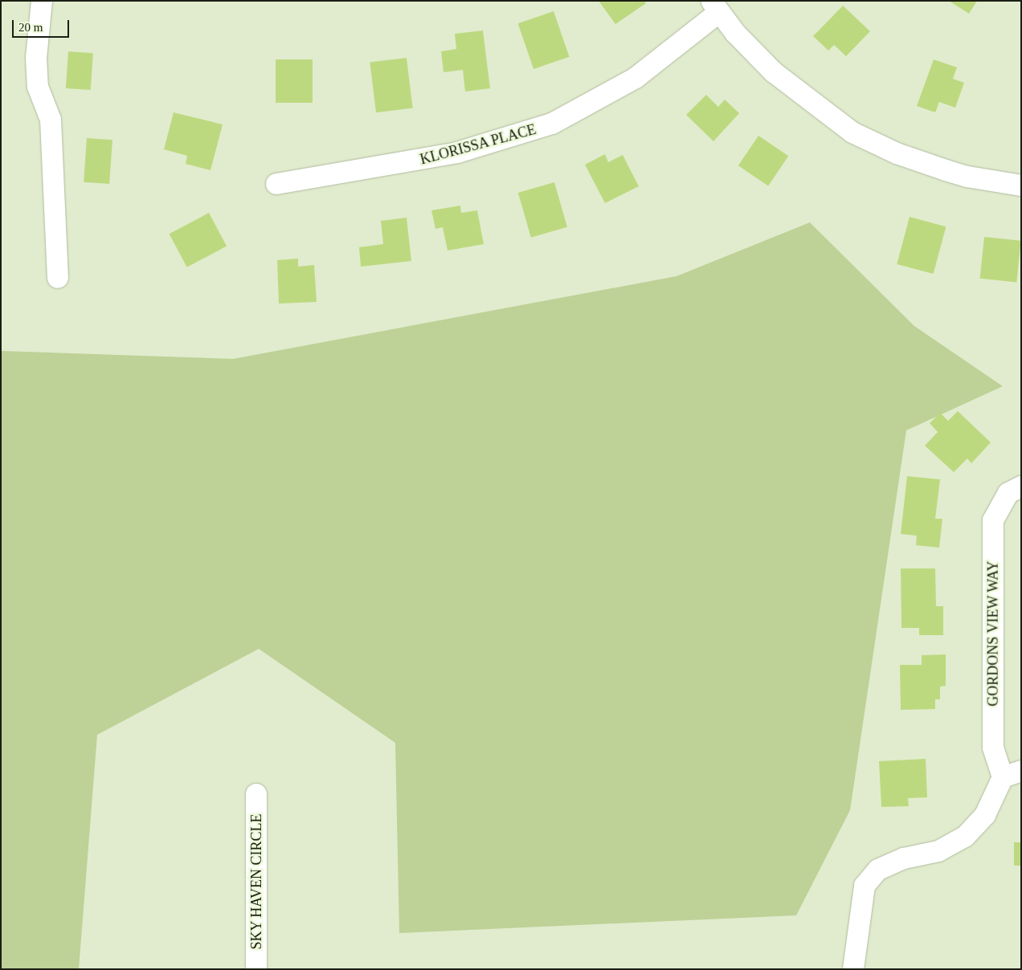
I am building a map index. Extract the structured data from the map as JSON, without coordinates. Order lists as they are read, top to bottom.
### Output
{
  "streets": {
    "street": ["KLORISSA PLACE", "GORDONS VIEW WAY", "SKY HAVEN CIRCLE"]
  },
  "scale_bar": "20 m"
}
